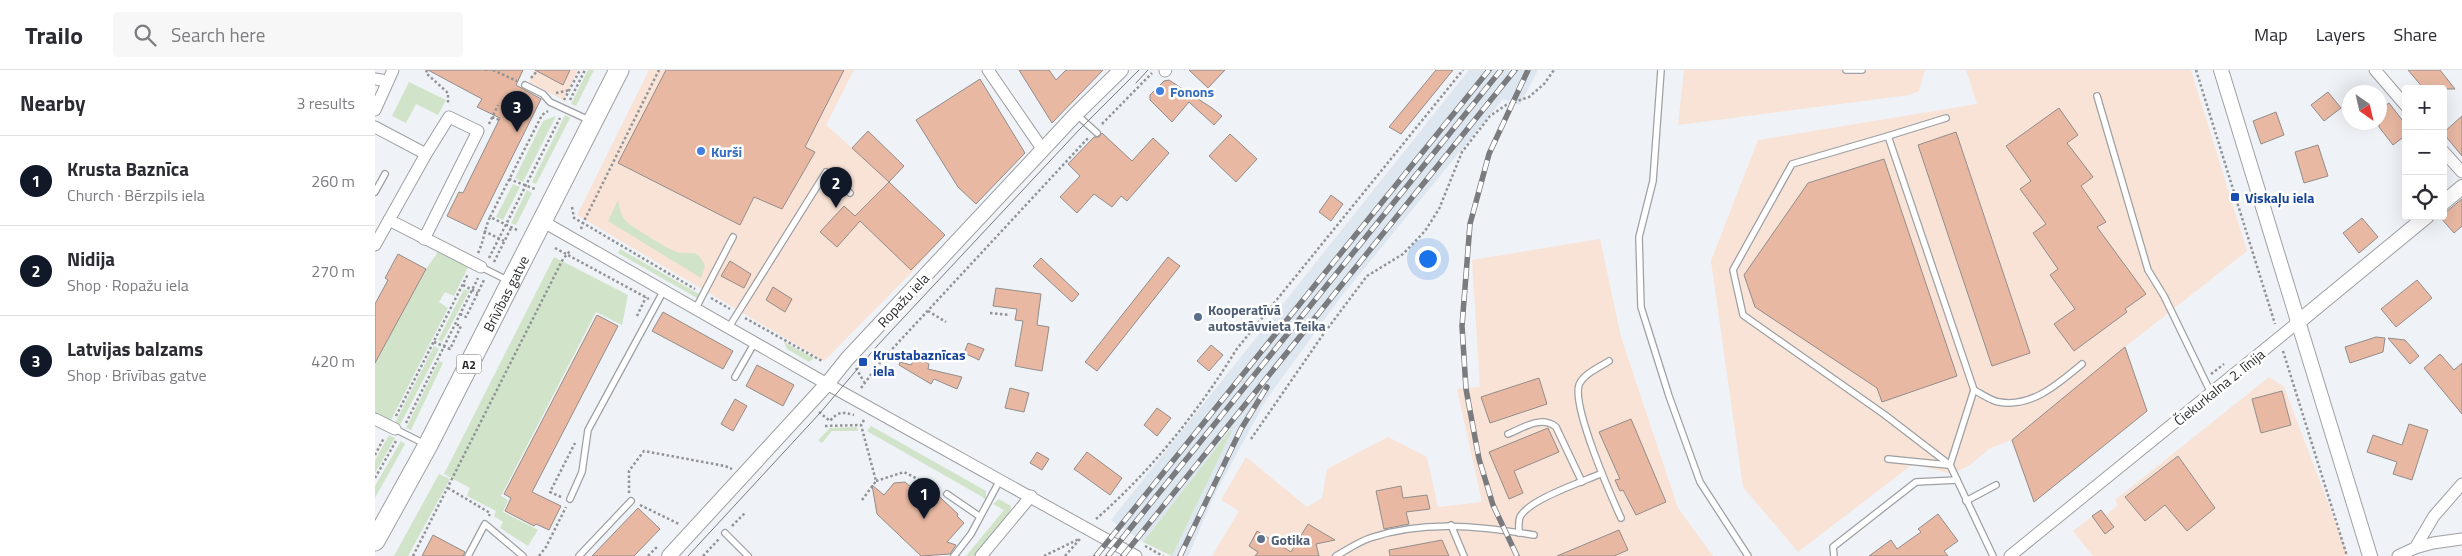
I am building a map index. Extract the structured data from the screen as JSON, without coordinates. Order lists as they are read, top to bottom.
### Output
{
  "streets": {
    "highway": ["Brīvības gatve", "A2"],
    "street": ["Ropažu iela", "Čiekurkalna 2. līnija"]
  },
  "places": {
    "other": [
      "Fonons",
      "Kurši",
      "Kooperatīvā autostāvvieta Teika",
      "Gotika"
    ],
    "transit": ["Viskaļu iela", "Krustabaznīcas iela"]
  },
  "north": "bottom right",
  "page": {
    "header": "Trailo",
    "search": "Search here",
    "nav": ["Map", "Layers", "Share"],
    "heading": ["Nearby", "3 results"],
    "map_buttons": ["+", "−"],
    "pins": ["3", "2", "1"],
    "list": [
      {
        "mark": "1",
        "name": "Krusta Baznīca",
        "note": "Church · Bērzpils iela",
        "value": "260 m"
      },
      {
        "mark": "2",
        "name": "Nidija",
        "note": "Shop · Ropažu iela",
        "value": "270 m"
      },
      {
        "mark": "3",
        "name": "Latvijas balzams",
        "note": "Shop · Brīvības gatve",
        "value": "420 m"
      }
    ]
  }
}
